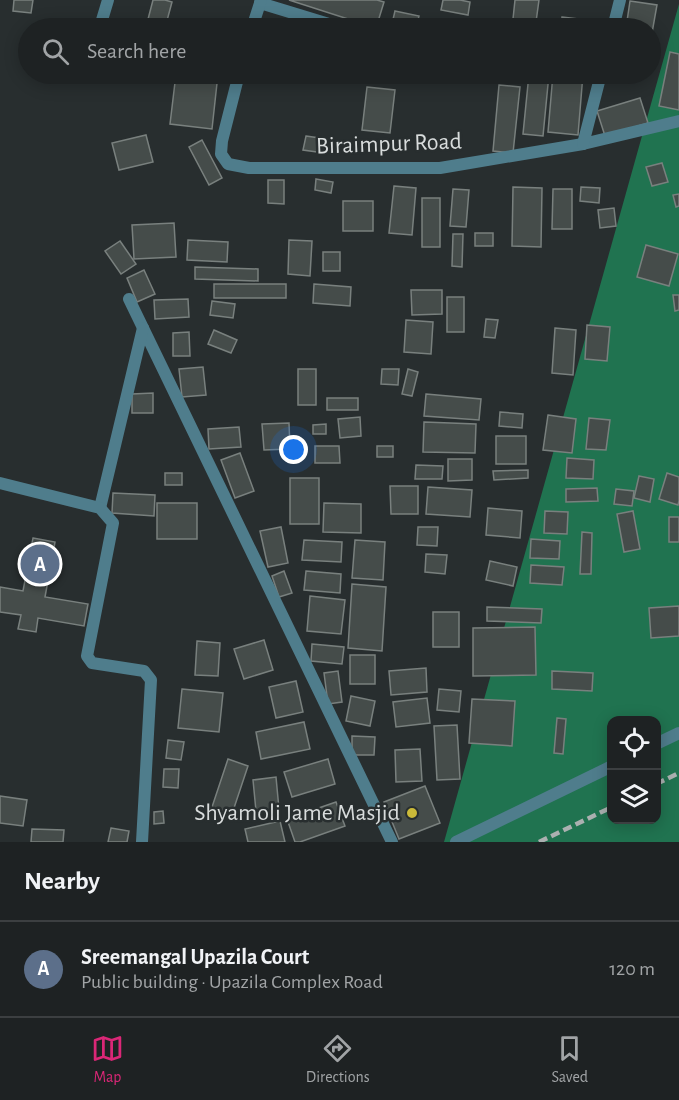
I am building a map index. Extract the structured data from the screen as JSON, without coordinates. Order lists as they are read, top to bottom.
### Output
{
  "streets": {
    "street": ["Biraimpur Road"]
  },
  "places": ["Shyamoli Jame Masjid"],
  "page": {
    "search": "Search here",
    "pins": "A",
    "heading": "Nearby",
    "list": [
      {
        "mark": "A",
        "name": "Sreemangal Upazila Court",
        "note": "Public building · Upazila Complex Road",
        "value": "120 m"
      }
    ],
    "nav": ["Map", "Directions", "Saved"]
  }
}
